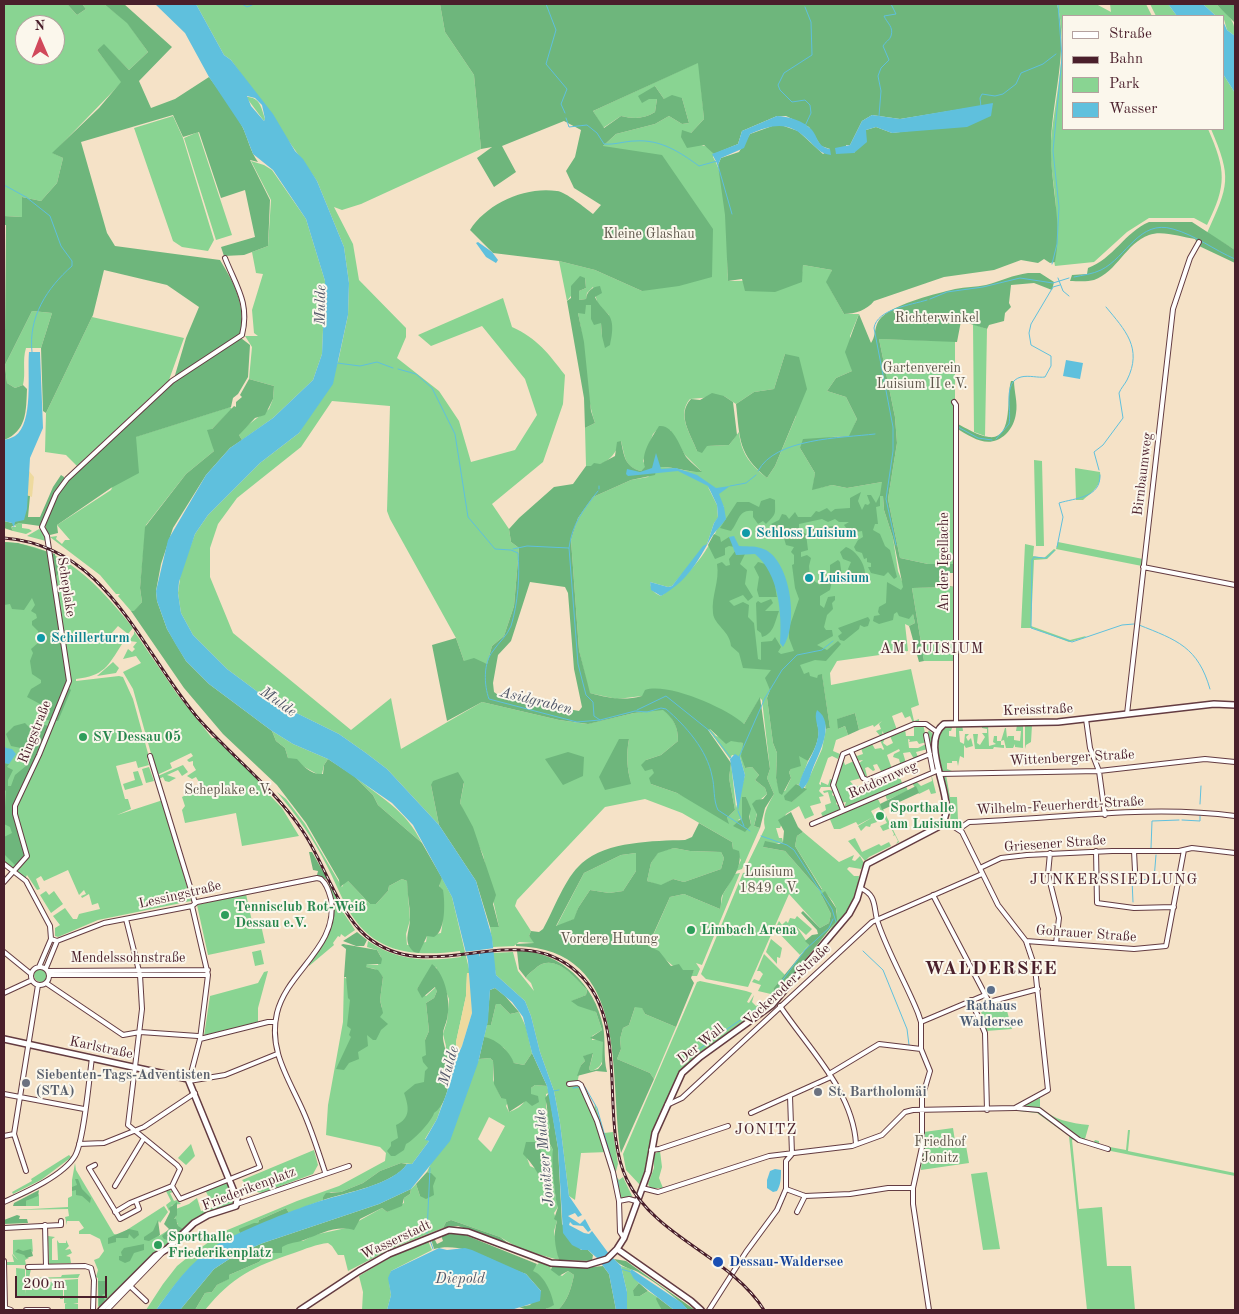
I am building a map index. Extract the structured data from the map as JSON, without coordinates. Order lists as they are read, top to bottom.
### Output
{
  "streets": {
    "main road": [
      "Kreisstraße",
      "Der Wall",
      "Karlstraße",
      "Friederikenplatz",
      "Wasserstadt"
    ],
    "street": [
      "Birnbaumweg",
      "An der Igellache",
      "Scheplake",
      "Ringstraße",
      "Wittenberger Straße",
      "Rotdornweg",
      "Wilhelm-Feuerherdt-Straße",
      "Griesener Straße",
      "Lessingstraße",
      "Gohrauer Straße",
      "Mendelssohnstraße",
      "Vockeroder Straße"
    ]
  },
  "crossings": [
    ["Birnbaumweg", "Kreisstraße"],
    ["An der Igellache", "Kreisstraße"],
    ["Scheplake", "Ringstraße"],
    ["Kreisstraße", "Rotdornweg"],
    ["Wittenberger Straße", "Rotdornweg"],
    ["Griesener Straße", "Gohrauer Straße"],
    ["Vockeroder Straße", "Der Wall"],
    ["Der Wall", "Wasserstadt"]
  ],
  "districts": [
    "AM LUISIUM",
    "JUNKERSSIEDLUNG",
    "WALDERSEE",
    "JONITZ"
  ],
  "water": [
    "Mulde",
    "Asidgraben",
    "Jonitzer Mulde",
    "Diepold"
  ],
  "parks": [
    "Kleine Glashau",
    "Richterwinkel",
    "Gartenverein Luisium II e.V.",
    "Scheplake e.V.",
    "Luisium 1849 e.V.",
    "Vordere Hutung",
    "Friedhof Jonitz"
  ],
  "places": [
    "Schloss Luisium",
    "Luisium",
    "Schillerturm",
    "SV Dessau 05",
    "Sporthalle am Luisium",
    "Tennisclub Rot-Weiß Dessau e.V.",
    "Limbach Arena",
    "Rathaus Waldersee",
    "Siebenten-Tags-Adventisten (STA)",
    "St. Bartholomäi",
    "Sporthalle Friederikenplatz",
    "Dessau-Waldersee"
  ],
  "legend": [
    "Straße",
    "Bahn",
    "Park",
    "Wasser"
  ],
  "scale_bar": "200 m",
  "north": "top"
}
